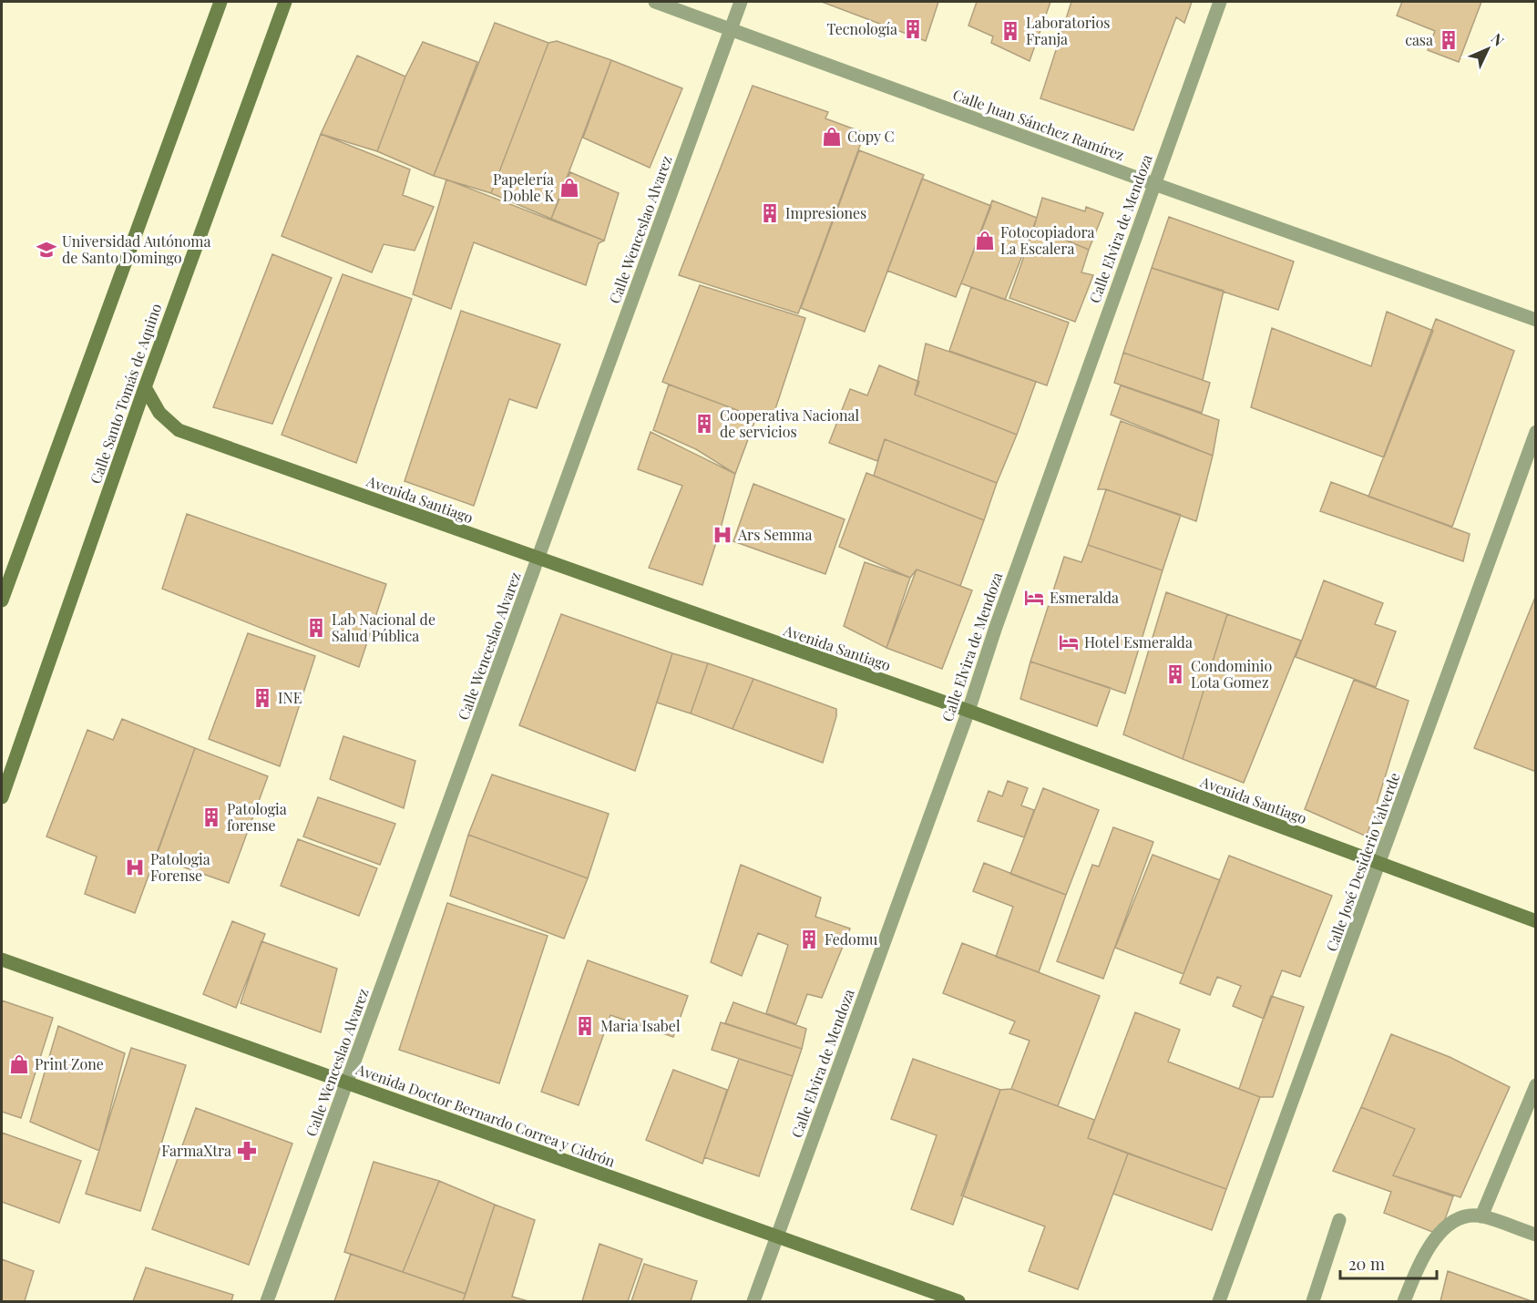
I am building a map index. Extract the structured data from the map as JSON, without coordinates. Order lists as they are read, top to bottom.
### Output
{
  "streets": {
    "street": [
      "Calle Juan Sánchez Ramírez",
      "Calle Elvira de Mendoza",
      "Calle Wenceslao Alvarez",
      "Calle Santo Tomás de Aquino",
      "Avenida Santiago",
      "Calle José Desiderio Valverde",
      "Avenida Doctor Bernardo Correa y Cidrón"
    ]
  },
  "crossings": [
    ["Calle Juan Sánchez Ramírez", "Calle Elvira de Mendoza"],
    ["Calle Juan Sánchez Ramírez", "Calle Wenceslao Alvarez"],
    ["Calle Elvira de Mendoza", "Avenida Santiago"],
    ["Calle Elvira de Mendoza", "Avenida Doctor Bernardo Correa y Cidrón"],
    ["Calle Wenceslao Alvarez", "Avenida Santiago"],
    ["Calle Wenceslao Alvarez", "Avenida Doctor Bernardo Correa y Cidrón"],
    ["Calle Santo Tomás de Aquino", "Avenida Santiago"],
    ["Avenida Santiago", "Calle José Desiderio Valverde"]
  ],
  "places": {
    "building": [
      "Tecnología",
      "Laboratorios Franja",
      "casa",
      "Impresiones",
      "Cooperativa Nacional de servicios",
      "Lab Nacional de Salud Pública",
      "Condominio Lota Gomez",
      "INE",
      "Patologia forense",
      "Fedomu",
      "Maria Isabel"
    ],
    "shop": [
      "Copy C",
      "Papelería Doble K",
      "Fotocopiadora La Escalera",
      "Print Zone"
    ],
    "school or university": ["Universidad Autónoma de Santo Domingo"],
    "hospital": ["Ars Semma", "Patologia Forense"],
    "hotel": ["Esmeralda", "Hotel Esmeralda"],
    "pharmacy": ["FarmaXtra"]
  },
  "scale_bar": "20 m",
  "north": "top right"
}
